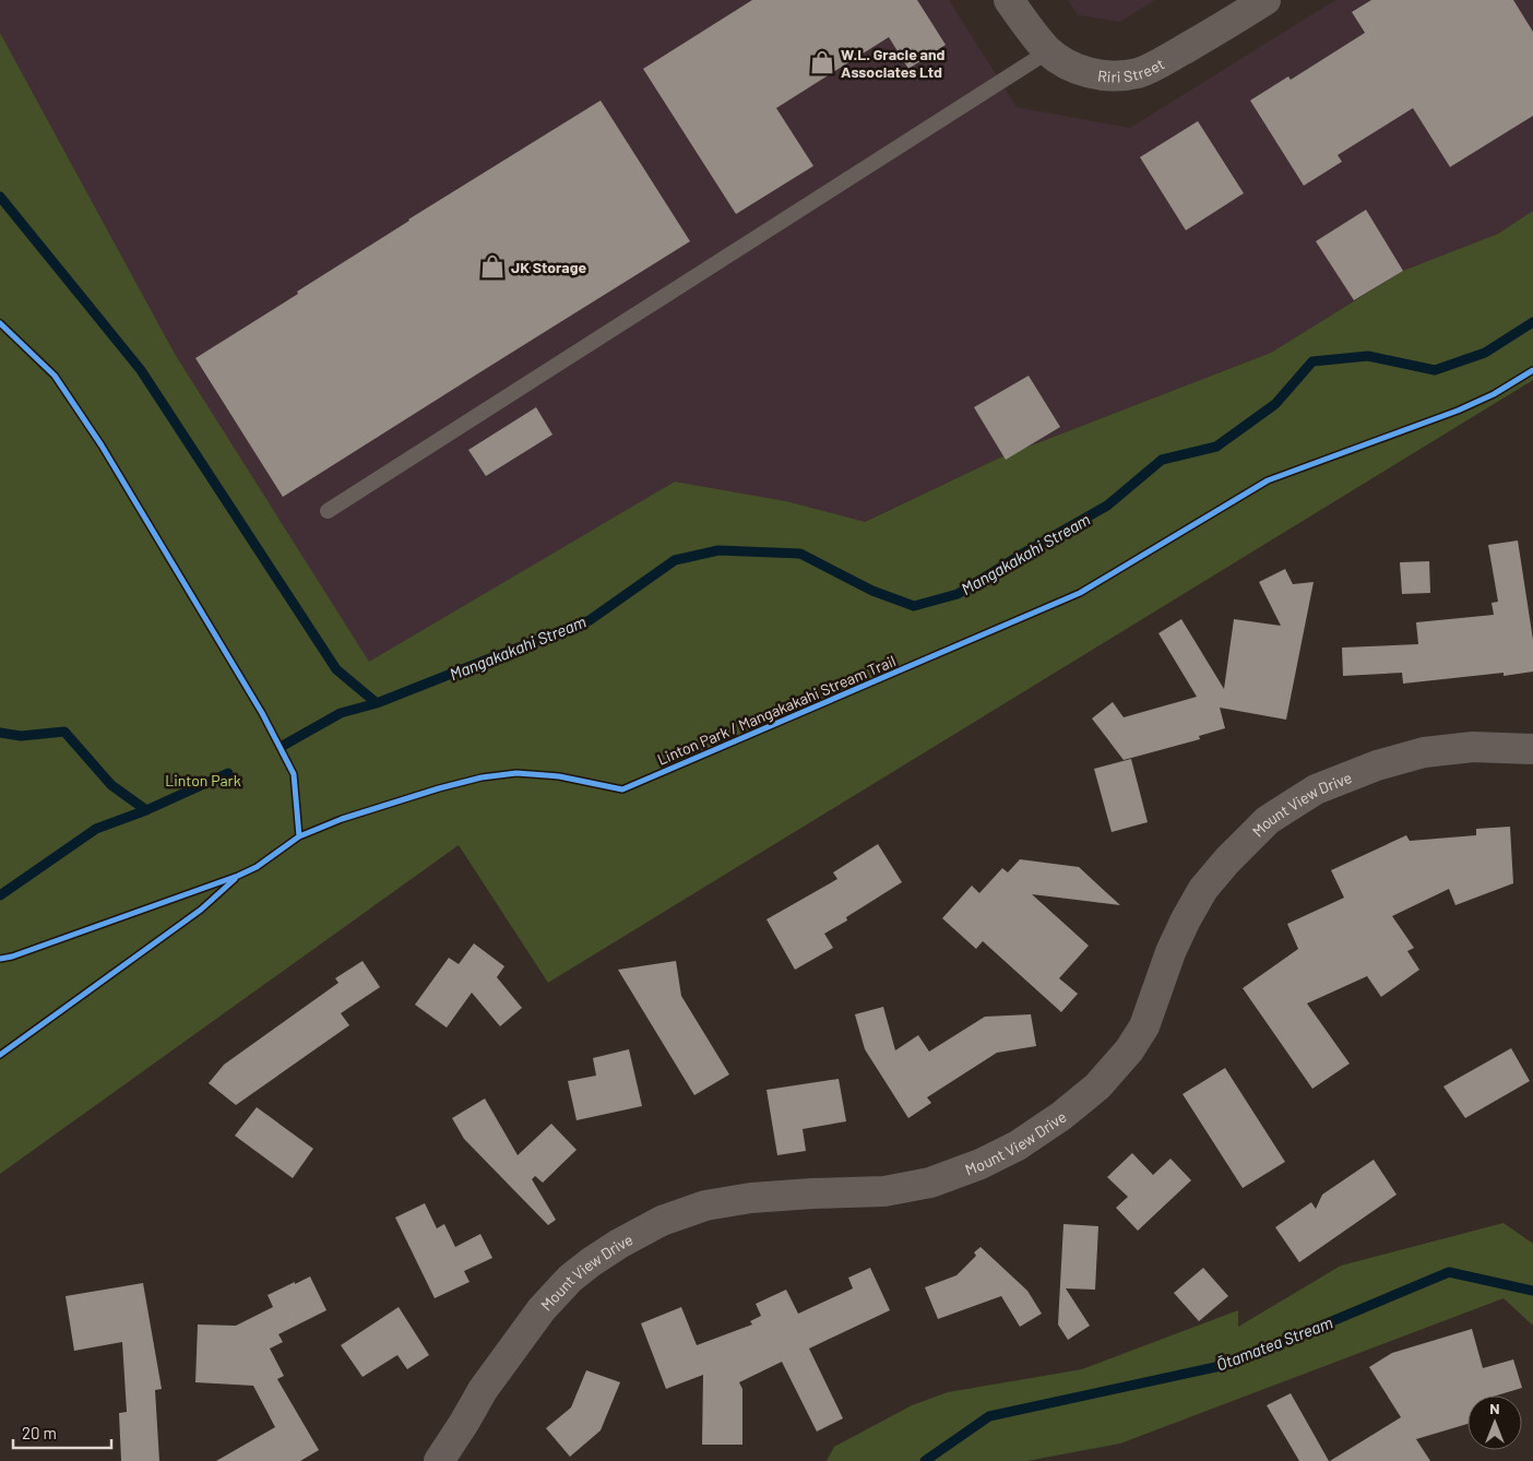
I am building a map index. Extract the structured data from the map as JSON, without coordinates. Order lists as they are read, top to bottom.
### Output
{
  "streets": {
    "street": ["Riri Street", "Mount View Drive"],
    "cycle path": ["Linton Park / Mangakakahi Stream Trail"]
  },
  "water": ["Mangakakahi Stream", "Ōtamatea Stream"],
  "parks": ["Linton Park"],
  "places": {
    "shop": ["W.L. Gracie and Associates Ltd", "JK Storage"]
  },
  "scale_bar": "20 m",
  "north": "top"
}
